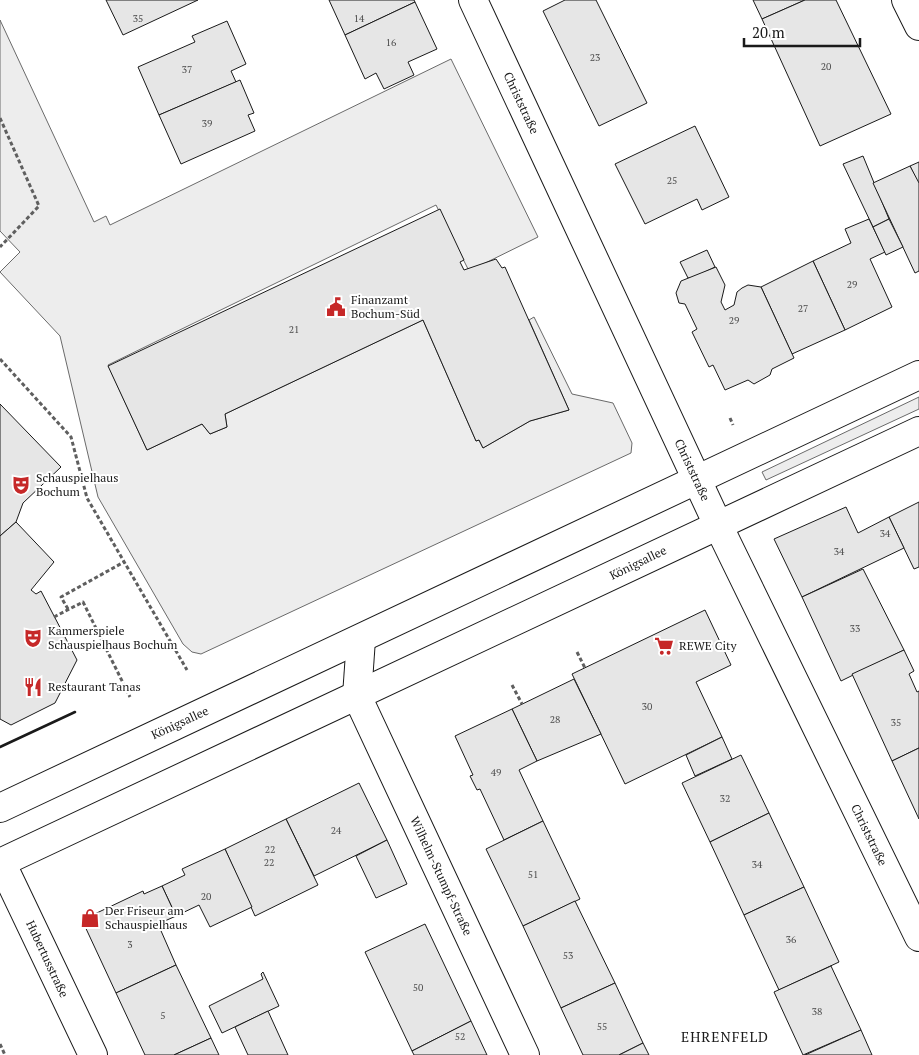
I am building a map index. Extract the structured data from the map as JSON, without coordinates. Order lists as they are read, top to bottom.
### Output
{
  "streets": {
    "main road": [
      "Christstraße",
      "Königsallee",
      "Wilhelm-Stumpf-Straße",
      "Hubertusstraße"
    ]
  },
  "crossings": [
    ["Christstraße", "Königsallee"],
    ["Königsallee", "Wilhelm-Stumpf-Straße"],
    ["Königsallee", "Hubertusstraße"]
  ],
  "districts": ["EHRENFELD"],
  "places": {
    "public building": ["Finanzamt Bochum-Süd"],
    "theatre": ["Schauspielhaus Bochum", "Kammerspiele Schauspielhaus Bochum"],
    "supermarket": ["REWE City"],
    "restaurant": ["Restaurant Tanas"],
    "shop": ["Der Friseur am Schauspielhaus"]
  },
  "house_numbers": [
    "35",
    "14",
    "16",
    "23",
    "20",
    "37",
    "39",
    "25",
    "29",
    "27",
    "29",
    "21",
    "34",
    "34",
    "33",
    "30",
    "28",
    "35",
    "49",
    "32",
    "24",
    "22",
    "22",
    "34",
    "51",
    "20",
    "36",
    "3",
    "53",
    "50",
    "38",
    "5",
    "55",
    "52"
  ],
  "scale_bar": "20 m"
}
